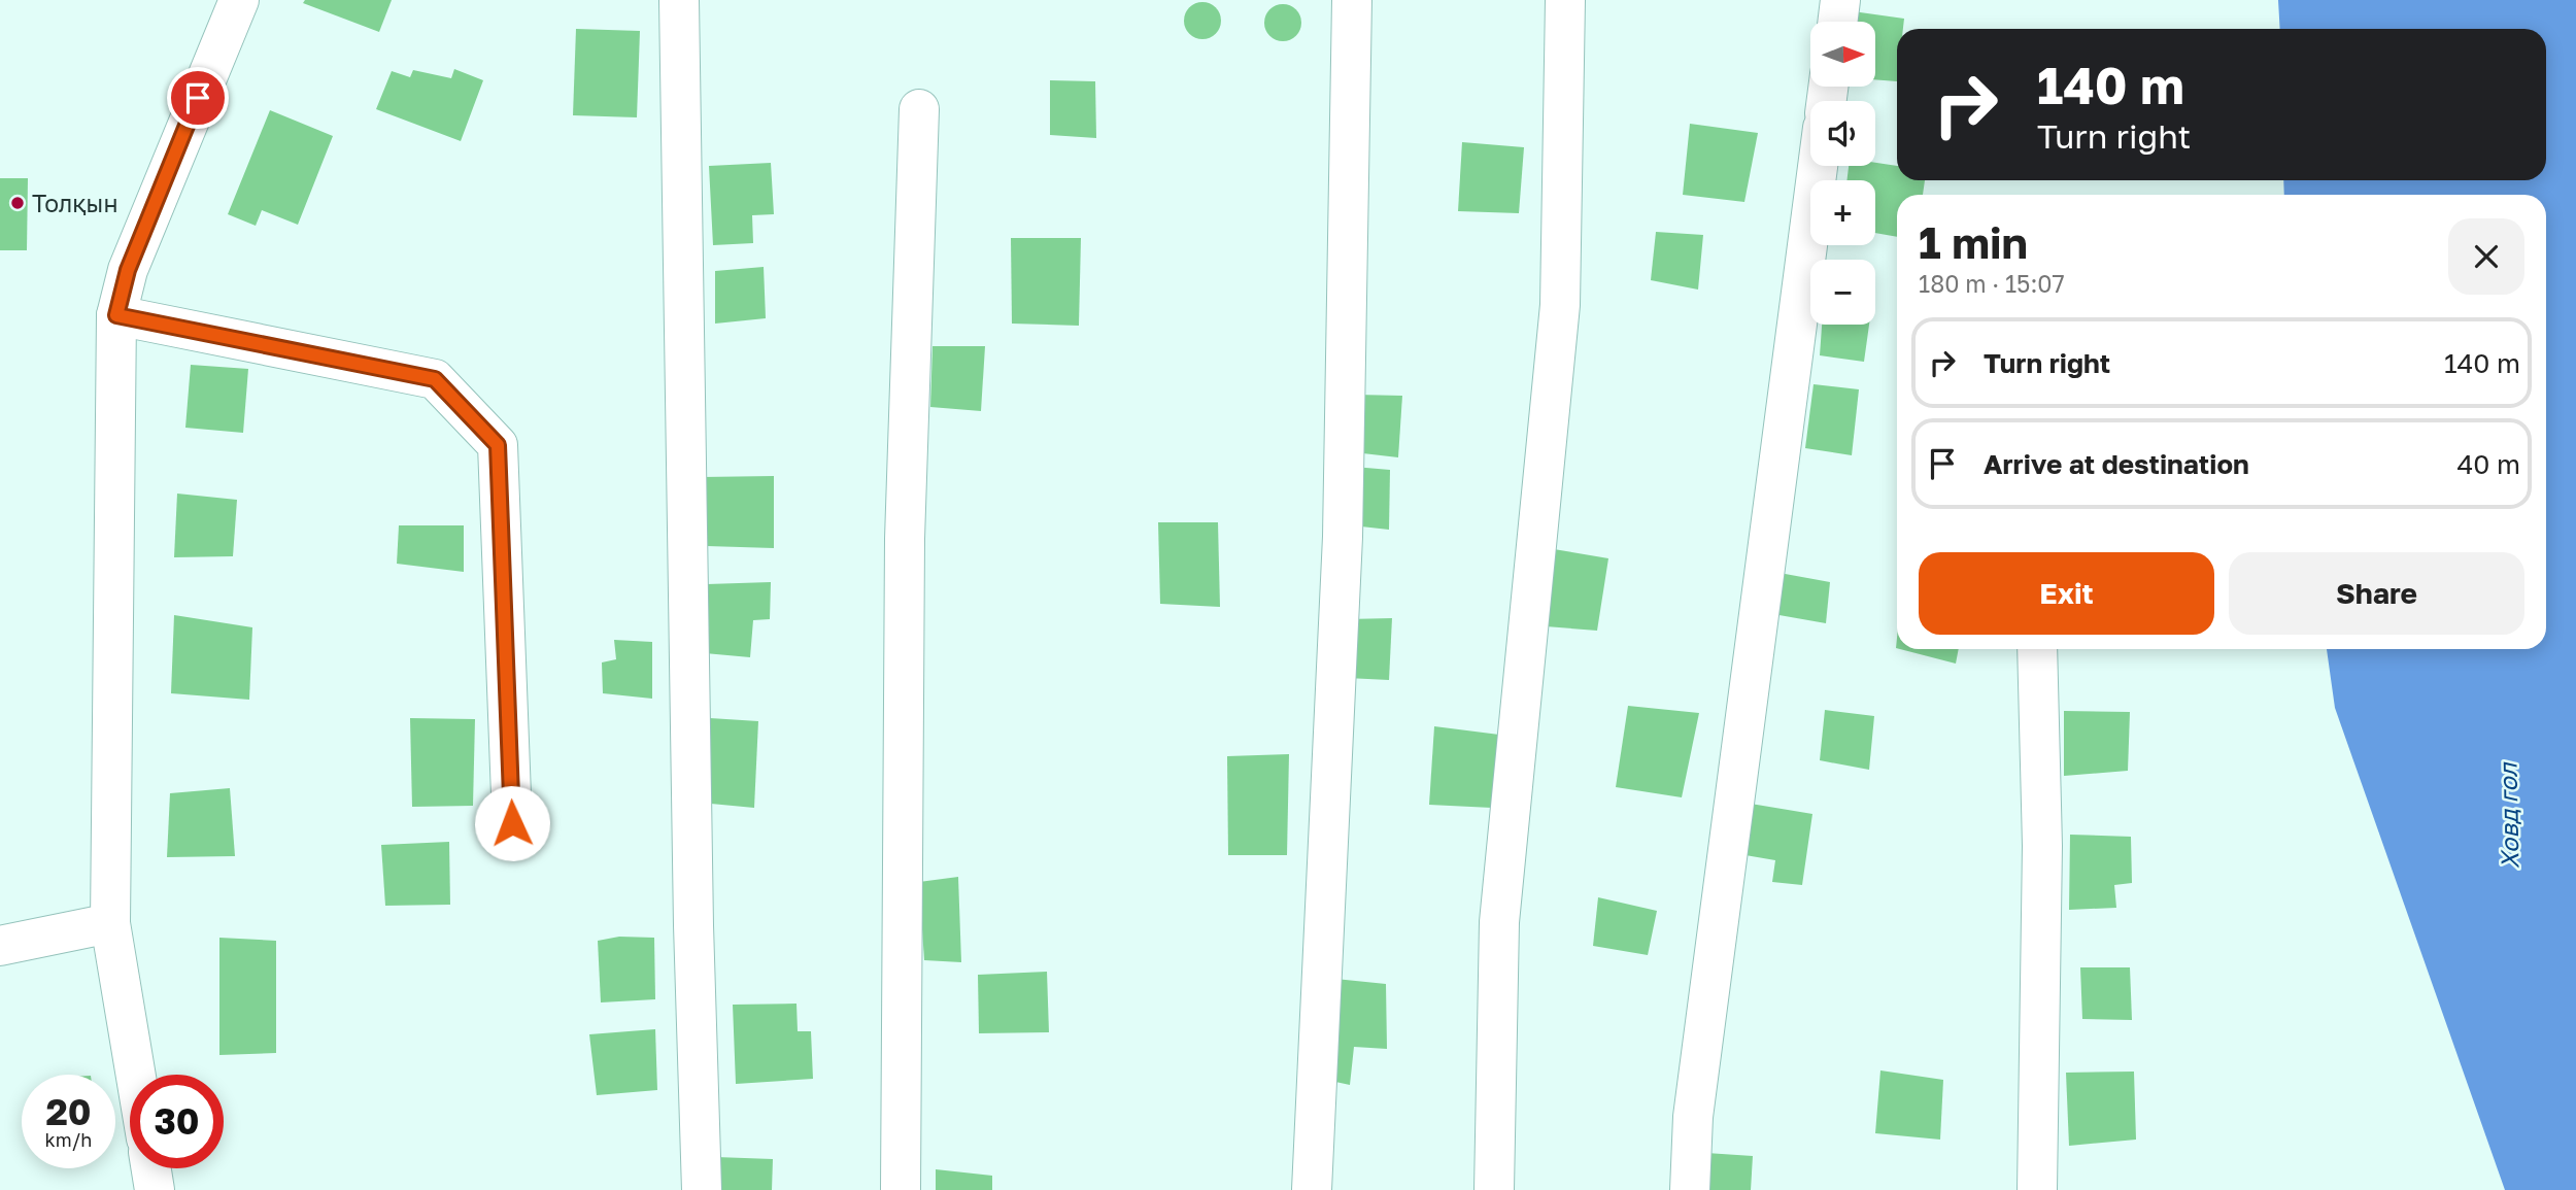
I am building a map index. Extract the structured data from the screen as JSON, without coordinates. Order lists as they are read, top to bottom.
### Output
{
  "water": ["Ховд гол"],
  "places": ["Толқын"],
  "north": "right",
  "page": {
    "map_buttons": ["+", "−"],
    "turn": ["140 m", "Turn right"],
    "heading": ["1 min", "180 m · 15:07"],
    "list": [
      {
        "name": "Turn right",
        "value": "140 m"
      },
      {
        "name": "Arrive at destination",
        "value": "40 m"
      }
    ],
    "buttons": ["Exit", "Share"],
    "speed": "20 km/h",
    "limit": "30"
  }
}
